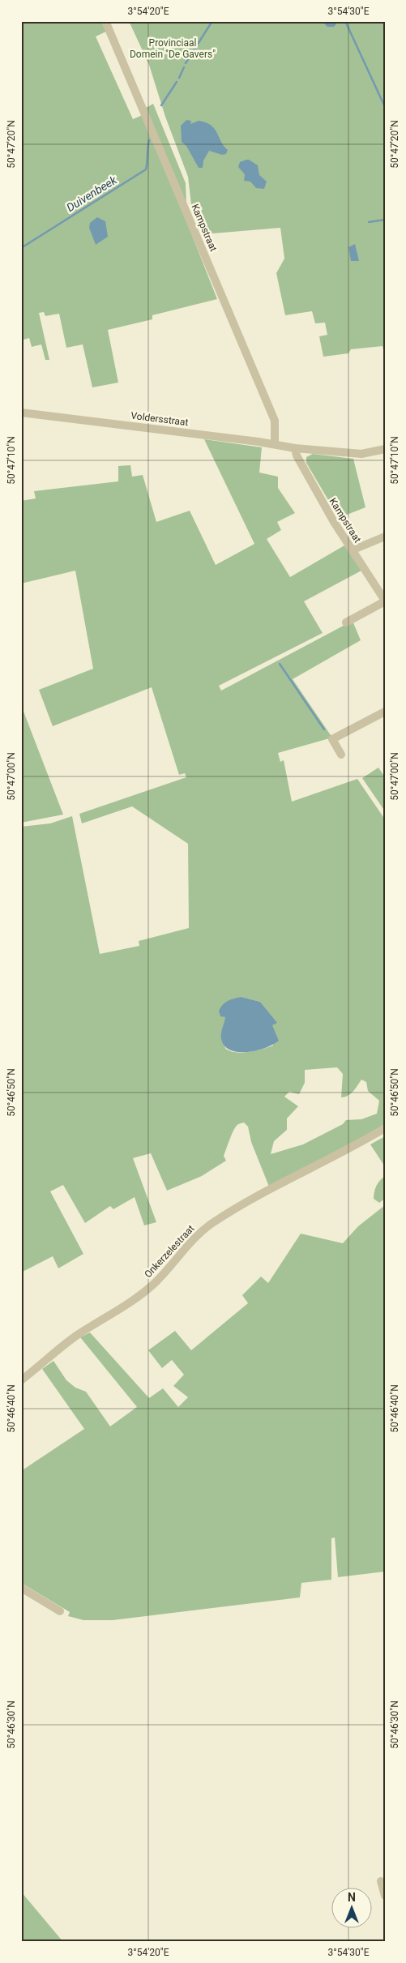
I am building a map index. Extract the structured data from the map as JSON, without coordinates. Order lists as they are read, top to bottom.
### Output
{
  "streets": {
    "street": ["Kampstraat", "Voldersstraat", "Onkerzelestraat"]
  },
  "crossings": [
    ["Kampstraat", "Voldersstraat"]
  ],
  "water": ["Duivenbeek"],
  "parks": ["Provinciaal Domein \"De Gavers\""],
  "north": "top",
  "coordinates": [
    "3°54'20\"E",
    "3°54'30\"E",
    "50°47'20\"N",
    "50°47'10\"N",
    "50°47'00\"N",
    "50°46'50\"N",
    "50°46'40\"N",
    "50°46'30\"N"
  ]
}
